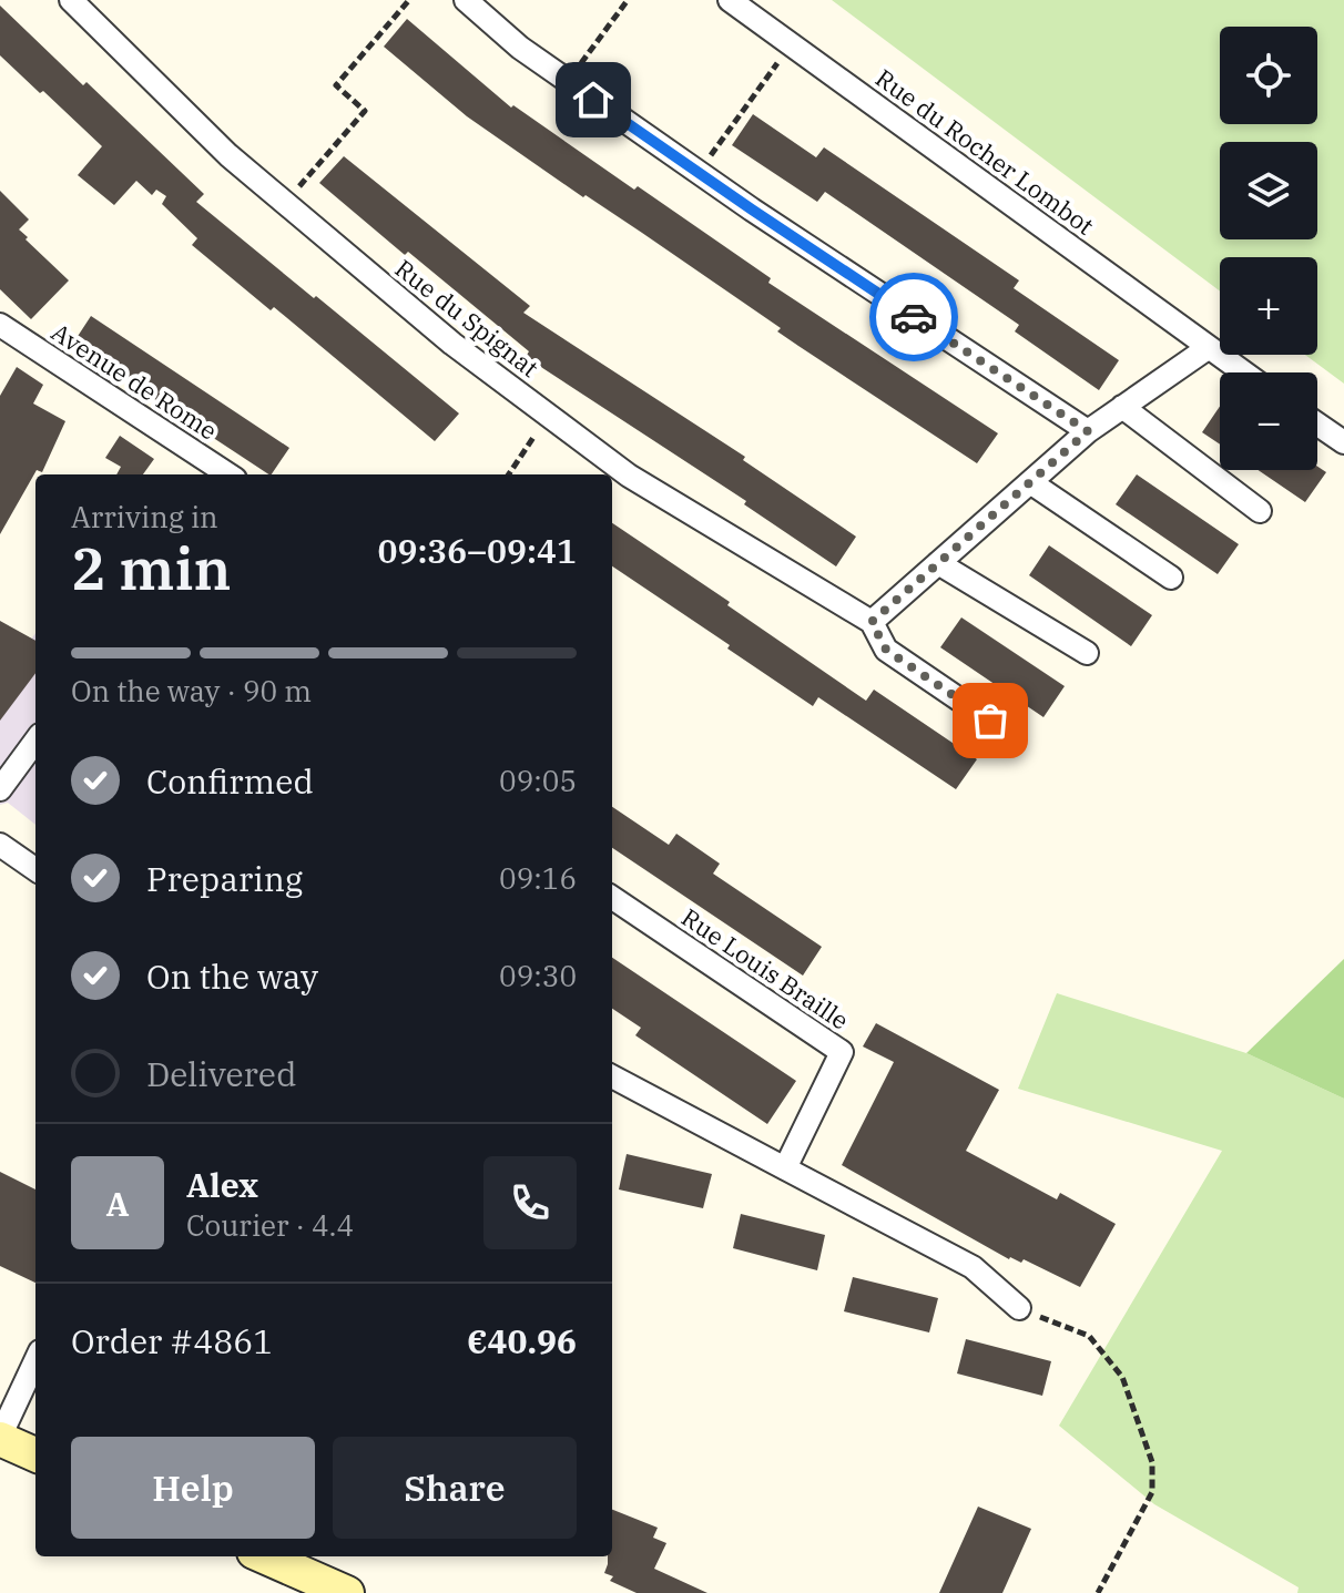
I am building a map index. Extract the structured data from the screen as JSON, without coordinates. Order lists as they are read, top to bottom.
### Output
{
  "streets": {
    "street": [
      "Rue du Rocher Lombot",
      "Rue du Spignat",
      "Avenue de Rome",
      "Rue Louis Braille"
    ]
  },
  "page": {
    "map_buttons": ["+", "−"],
    "heading": ["2 min", "Arriving in", "09:36–09:41"],
    "panel": [
      "Alex",
      "Courier · 4.4",
      "Order #4861",
      "€40.96"
    ],
    "bar": "On the way · 90 m",
    "list": [
      ["Confirmed", "09:05"],
      ["Preparing", "09:16"],
      ["On the way", "09:30"],
      "Delivered"
    ],
    "round": "A",
    "buttons": ["Help", "Share"]
  }
}
